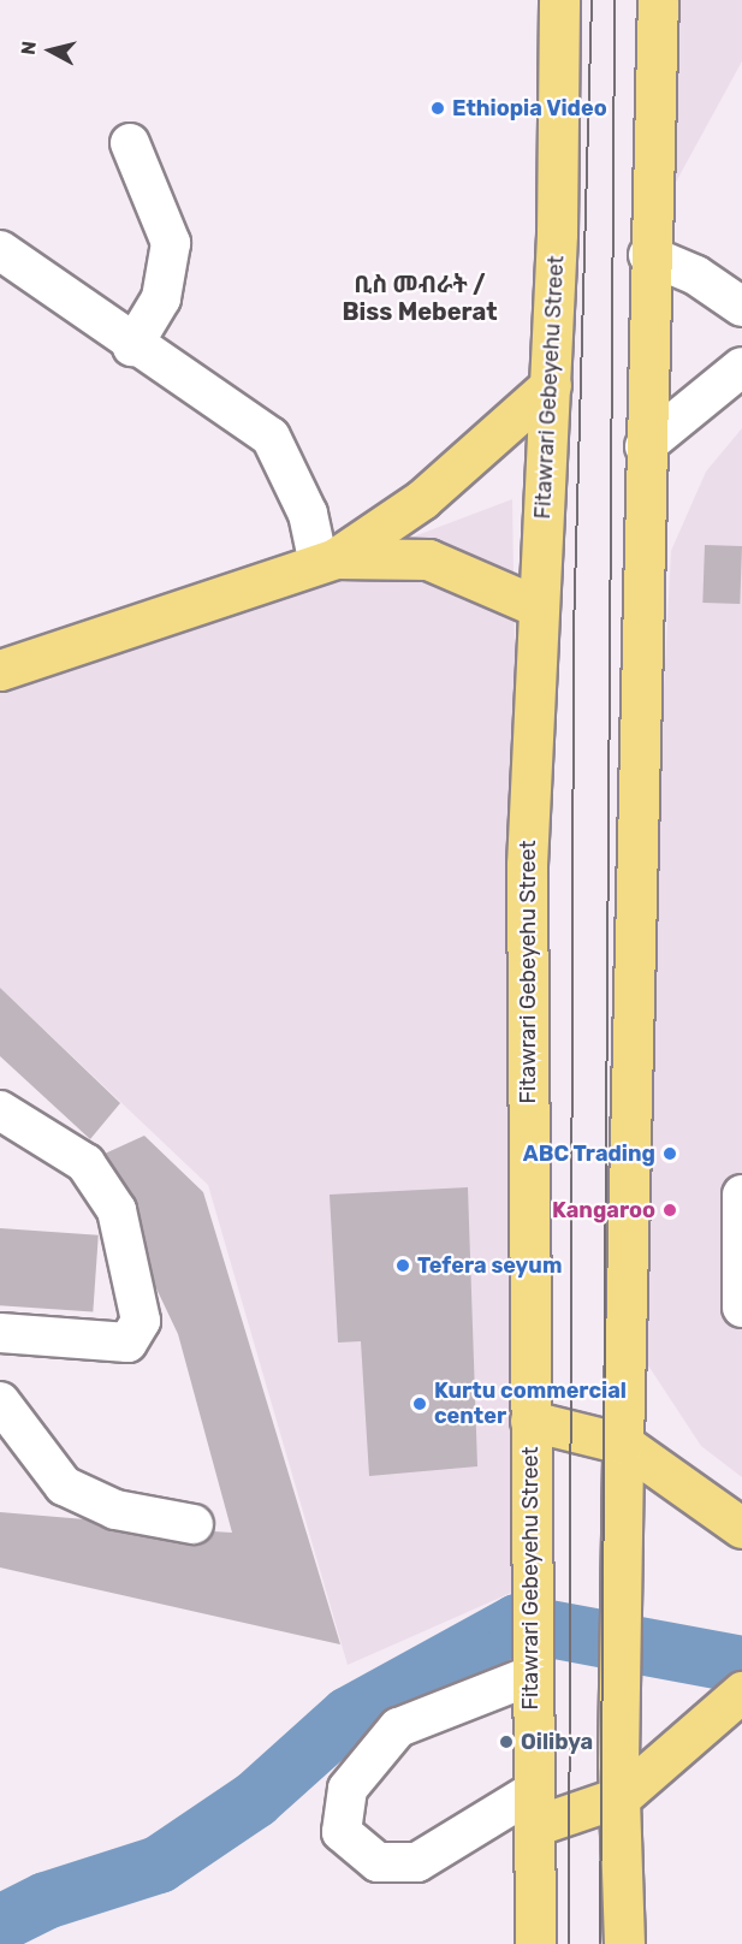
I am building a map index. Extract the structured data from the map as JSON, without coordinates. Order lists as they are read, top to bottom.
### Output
{
  "streets": {
    "main road": ["Fitawrari Gebeyehu Street"]
  },
  "districts": ["ቢስ መብራት / Biss Meberat"],
  "places": [
    "Ethiopia Video",
    "ABC Trading",
    "Kangaroo",
    "Tefera seyum",
    "Kurtu commercial center",
    "Oilibya"
  ],
  "north": "left"
}
